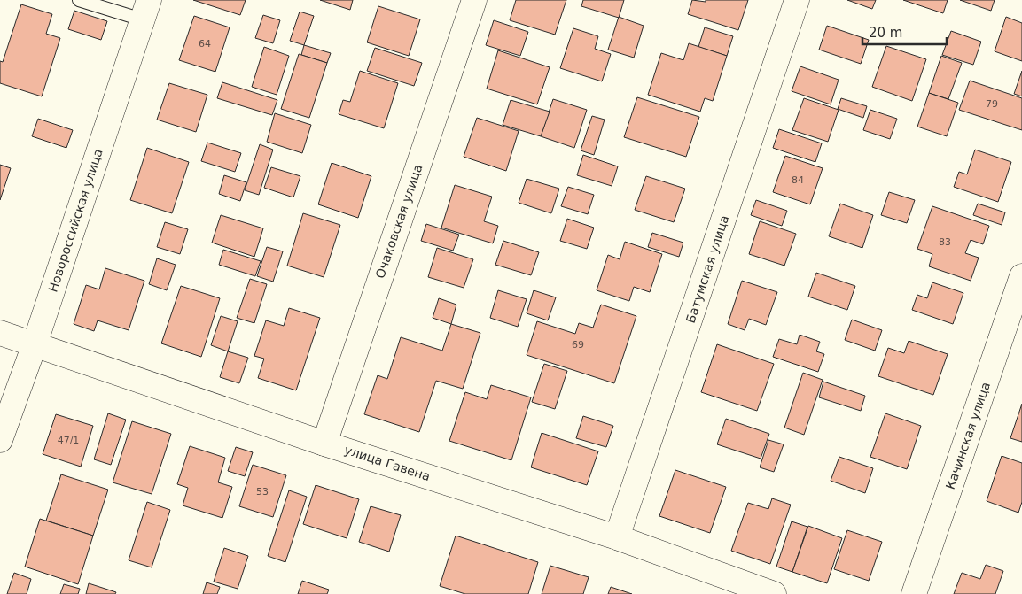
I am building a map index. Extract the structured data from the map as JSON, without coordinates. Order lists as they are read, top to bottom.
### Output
{
  "streets": {
    "street": [
      "Новороссийская улица",
      "Очаковская улица",
      "Батумская улица",
      "Качинская улица",
      "улица Гавена"
    ]
  },
  "crossings": [
    ["Новороссийская улица", "улица Гавена"],
    ["Очаковская улица", "улица Гавена"],
    ["Батумская улица", "улица Гавена"]
  ],
  "house_numbers": [
    "64",
    "79",
    "84",
    "83",
    "69",
    "47/1",
    "53"
  ],
  "scale_bar": "20 m"
}
